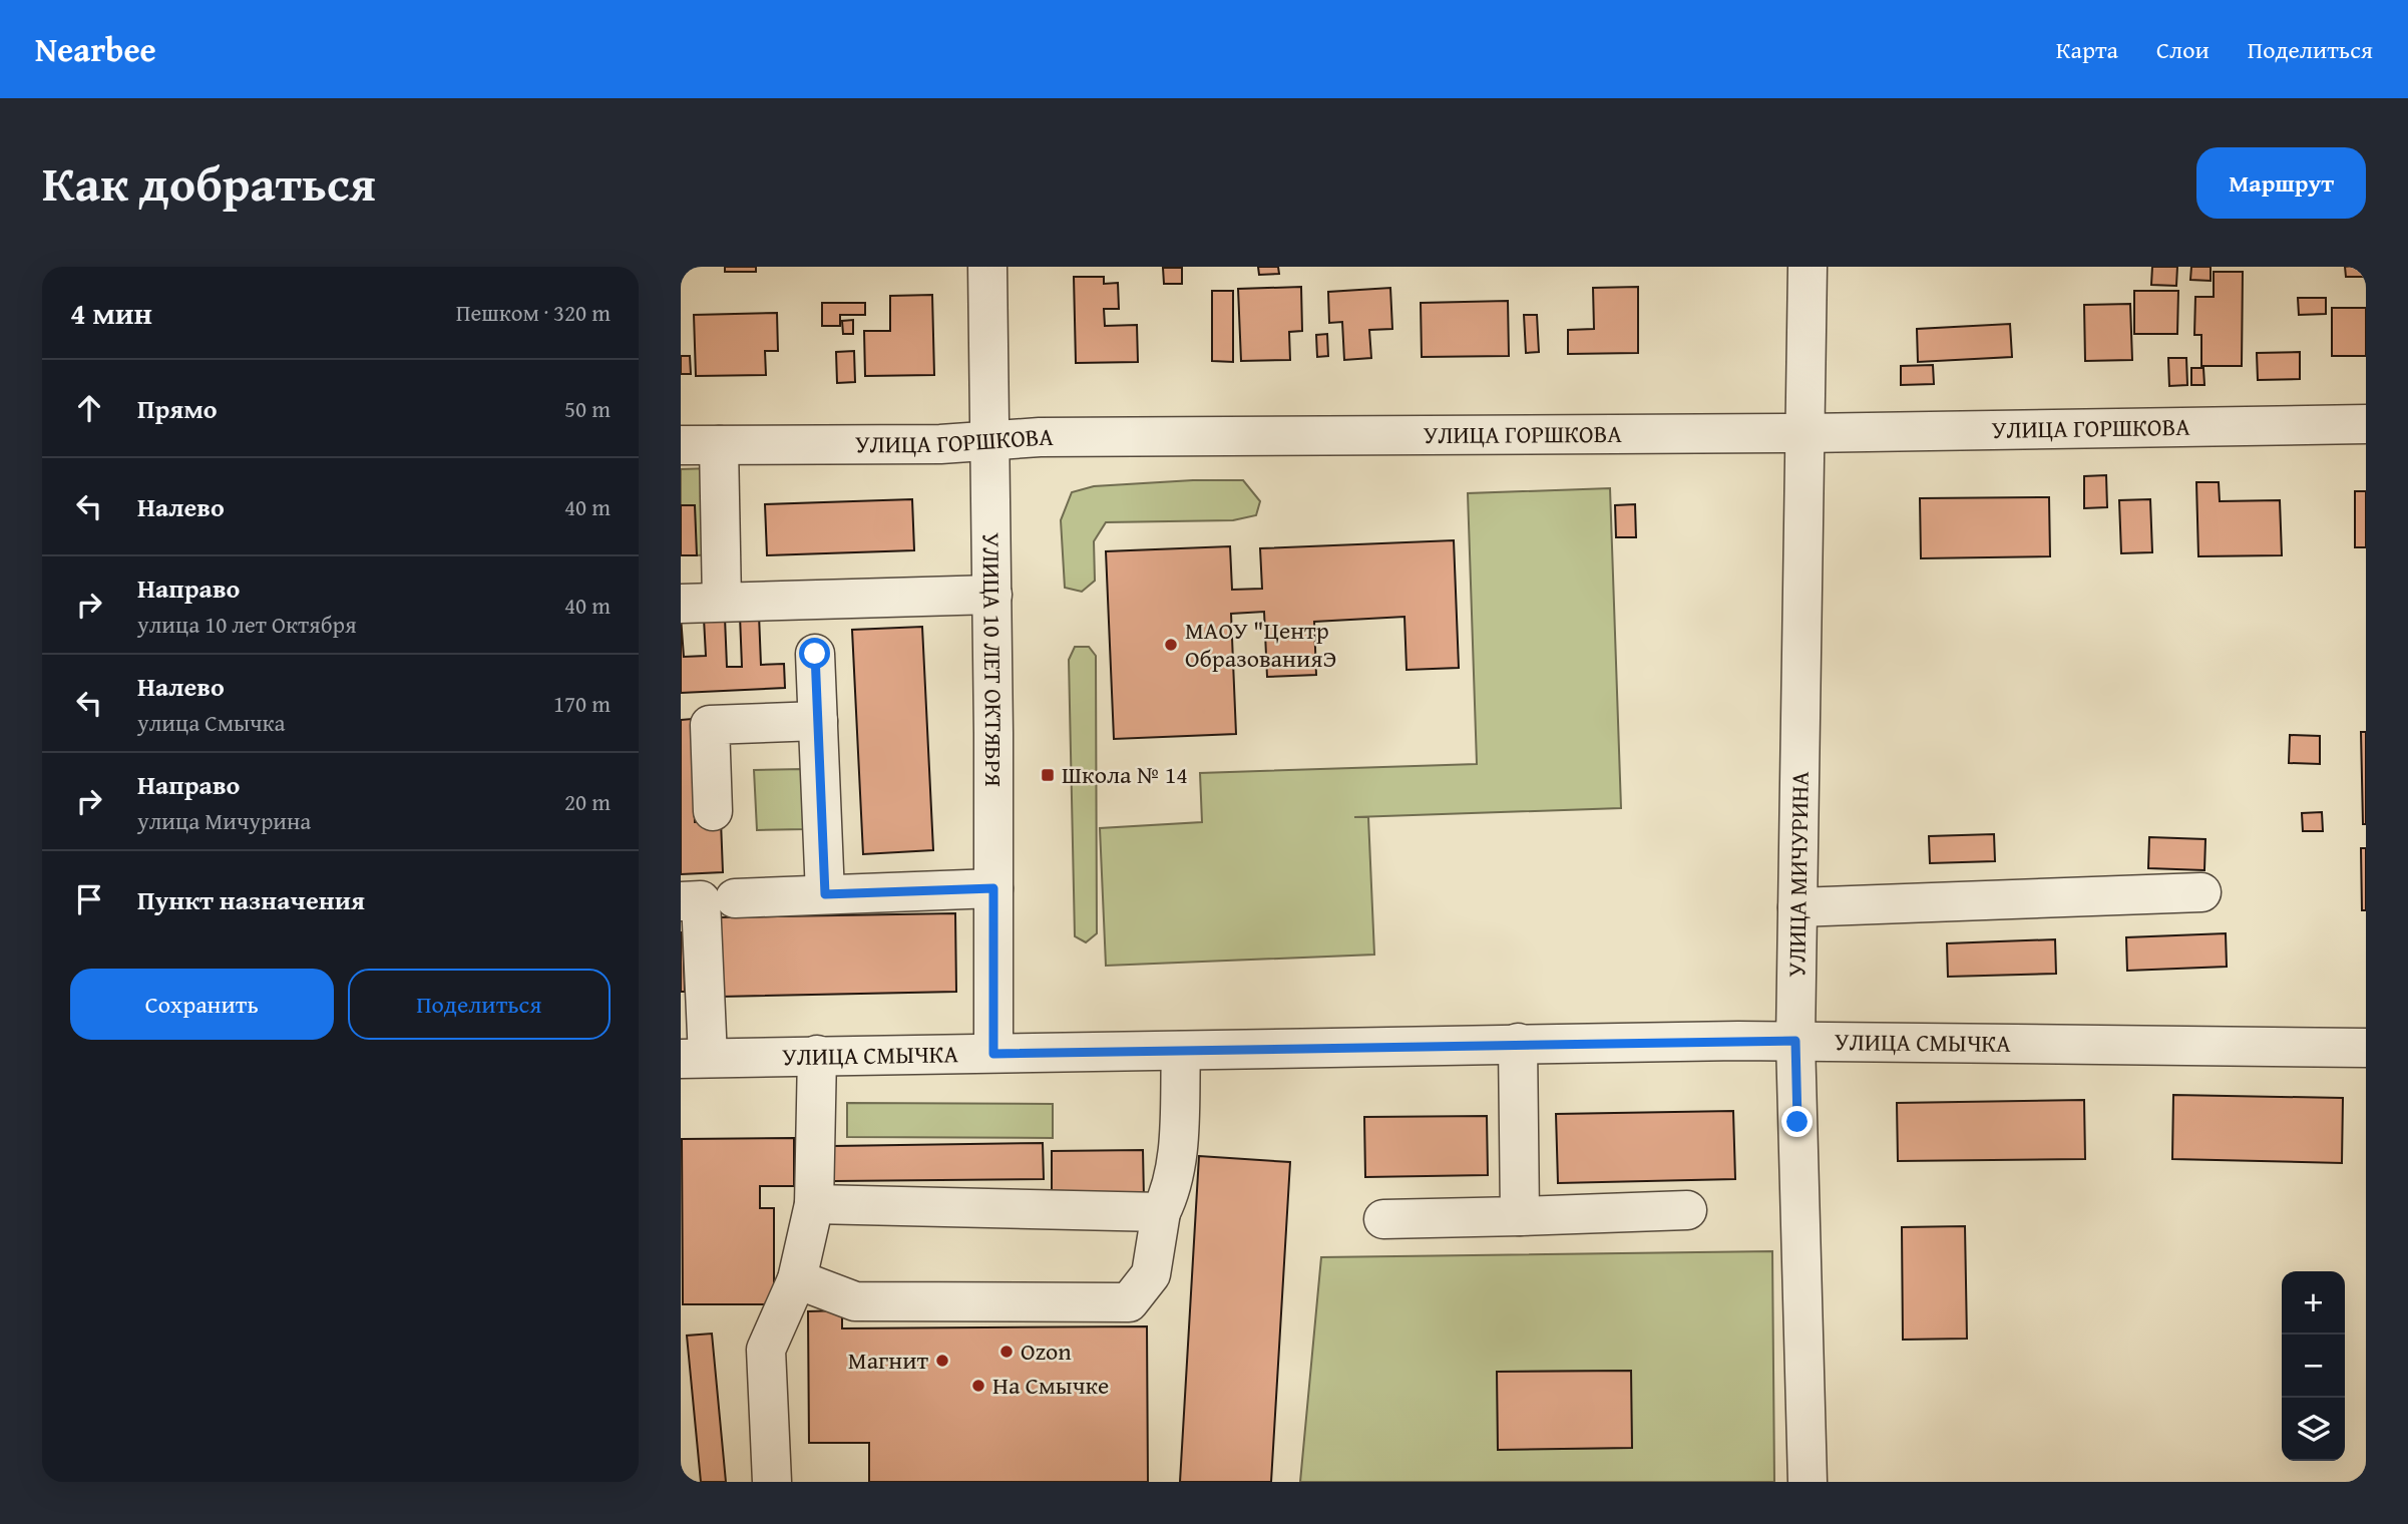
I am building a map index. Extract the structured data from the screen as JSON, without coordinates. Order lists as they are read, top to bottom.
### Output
{
  "streets": {
    "street": [
      "УЛИЦА ГОРШКОВА",
      "УЛИЦА 10 ЛЕТ ОКТЯБРЯ",
      "УЛИЦА МИЧУРИНА",
      "УЛИЦА СМЫЧКА"
    ]
  },
  "crossings": [
    ["УЛИЦА ГОРШКОВА", "УЛИЦА 10 ЛЕТ ОКТЯБРЯ"],
    ["УЛИЦА ГОРШКОВА", "УЛИЦА МИЧУРИНА"],
    ["УЛИЦА 10 ЛЕТ ОКТЯБРЯ", "УЛИЦА СМЫЧКА"],
    ["УЛИЦА МИЧУРИНА", "УЛИЦА СМЫЧКА"]
  ],
  "places": {
    "other": [
      "МАОУ \"Центр ОбразованияЭ",
      "Ozon",
      "Магнит",
      "На Смычке"
    ],
    "transit": ["Школа № 14"]
  },
  "page": {
    "header": "Nearbee",
    "nav": ["Карта", "Слои", "Поделиться"],
    "title": "Как добраться",
    "buttons": [
      "Маршрут",
      ["Сохранить", "Поделиться"]
    ],
    "heading": ["4 мин", "Пешком · 320 m"],
    "list": [
      ["Прямо", "50 m"],
      ["Налево", "40 m"],
      ["Направо", "улица 10 лет Октября", "40 m"],
      ["Налево", "улица Смычка", "170 m"],
      ["Направо", "улица Мичурина", "20 m"],
      "Пункт назначения"
    ],
    "map_buttons": ["+", "−"]
  }
}
